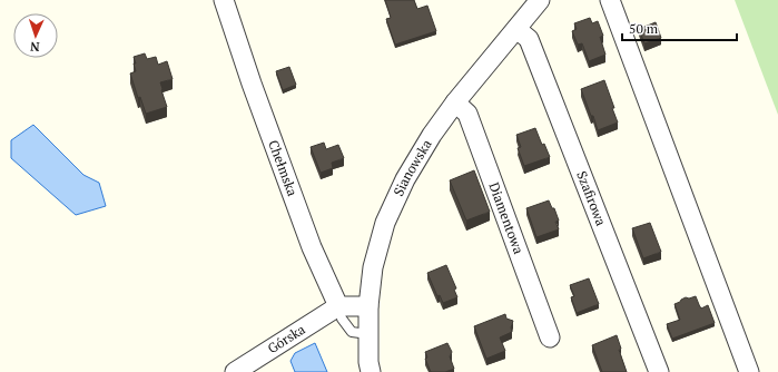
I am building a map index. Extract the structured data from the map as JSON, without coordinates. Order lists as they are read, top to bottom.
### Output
{
  "streets": {
    "street": [
      "Chełmska",
      "Sianowska",
      "Szafirowa",
      "Diamentowa",
      "Górska"
    ]
  },
  "crossings": [
    ["Chełmska", "Górska"],
    ["Sianowska", "Szafirowa"],
    ["Sianowska", "Diamentowa"]
  ],
  "scale_bar": "50 m",
  "north": "bottom"
}
